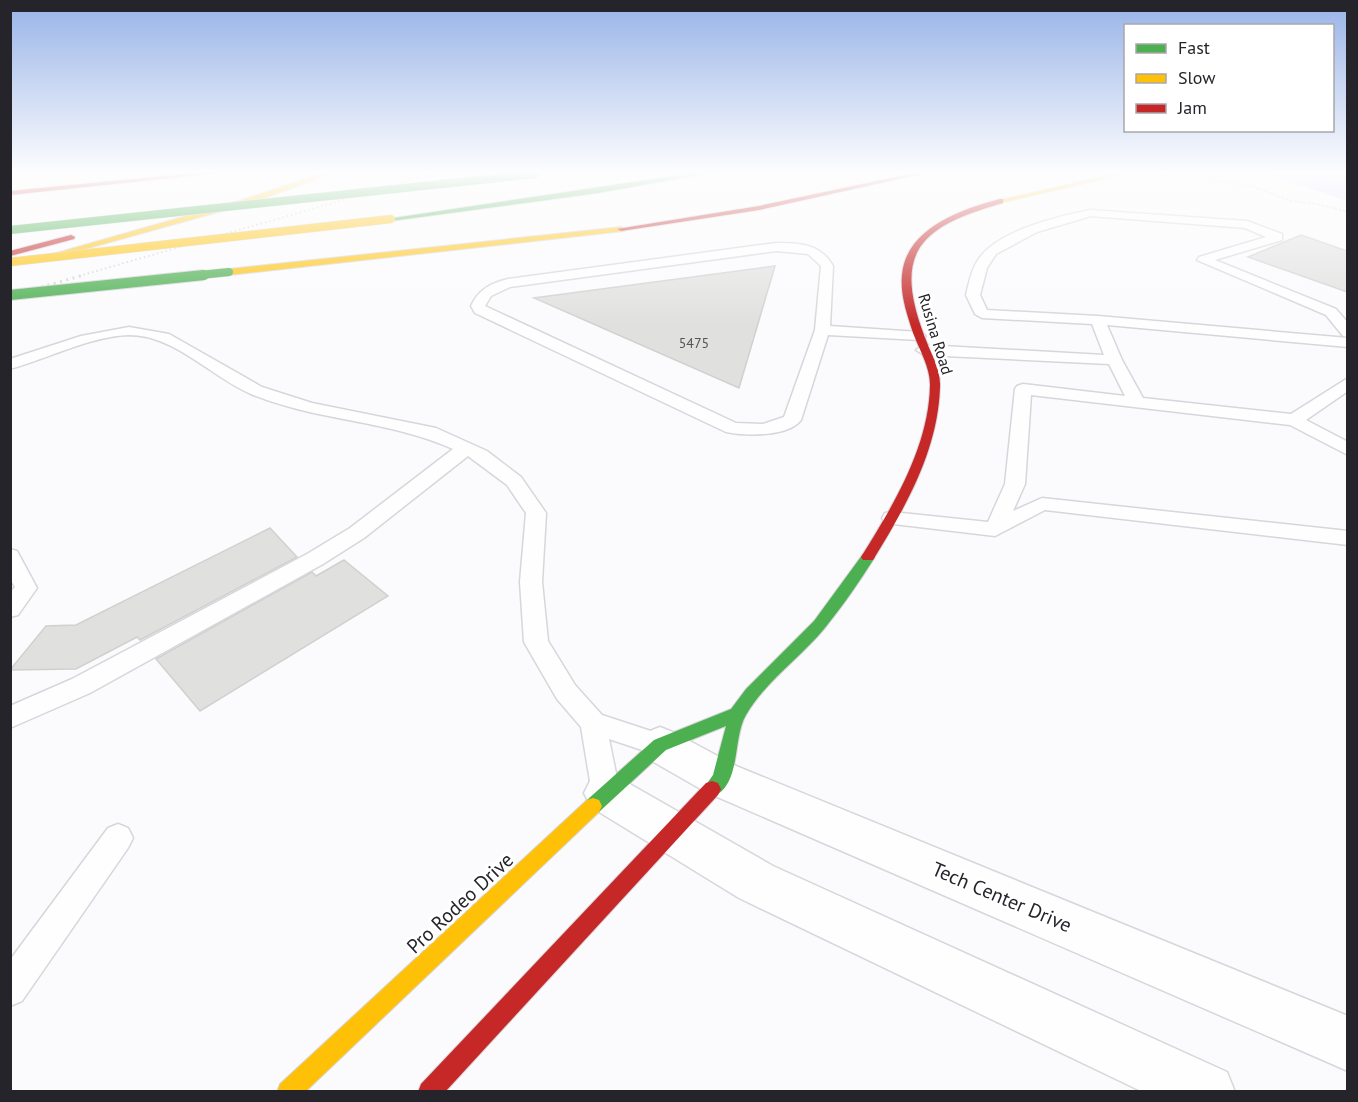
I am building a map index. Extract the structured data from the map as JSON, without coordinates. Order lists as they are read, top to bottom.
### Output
{
  "streets": {
    "main road": ["Rusina Road", "Pro Rodeo Drive"],
    "street": ["Tech Center Drive"]
  },
  "crossings": [
    ["Rusina Road", "Tech Center Drive"],
    ["Rusina Road", "Pro Rodeo Drive"],
    ["Tech Center Drive", "Pro Rodeo Drive"]
  ],
  "house_numbers": ["5475"],
  "legend": ["Fast", "Slow", "Jam"]
}
